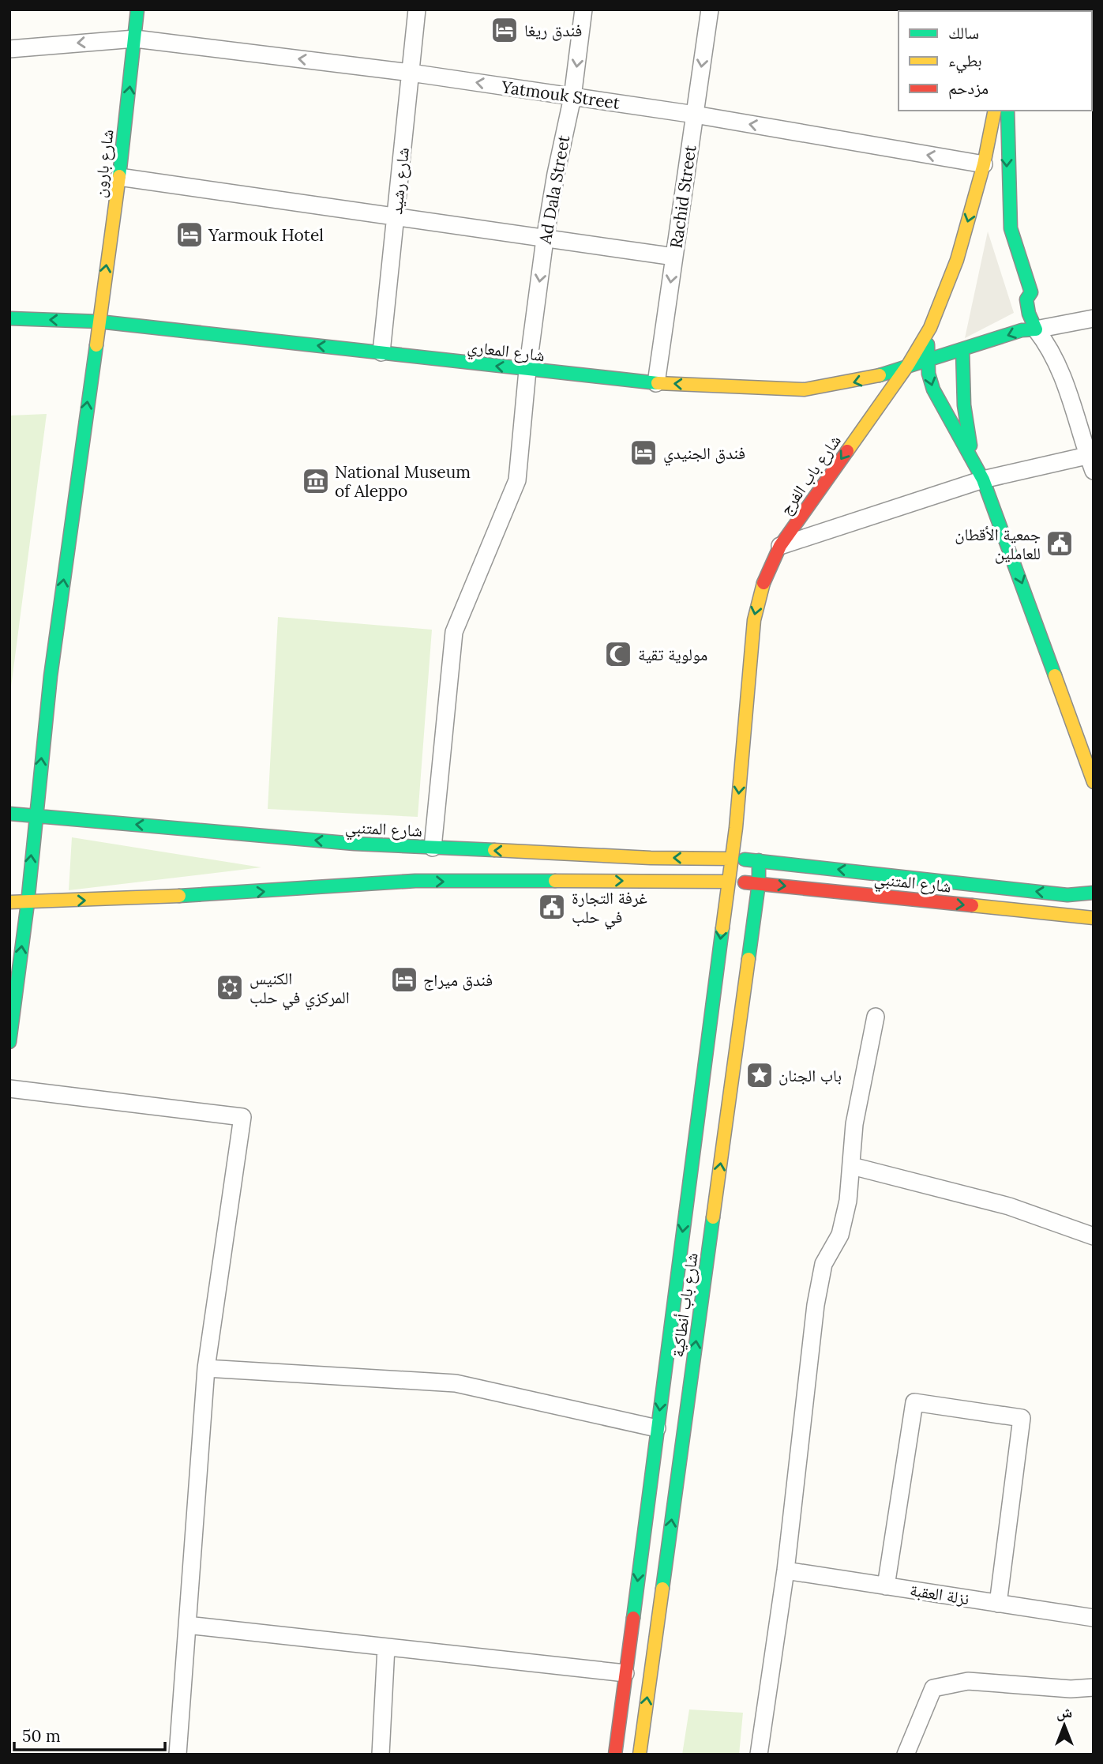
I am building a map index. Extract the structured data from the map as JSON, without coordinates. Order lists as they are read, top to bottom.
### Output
{
  "streets": {
    "main road": [
      "شارع بارون",
      "شارع المعاري",
      "شارع باب الفرج",
      "شارع المتنبي",
      "شارع باب أنطاكية"
    ],
    "street": [
      "Yatmouk Street",
      "شارع رشيد",
      "Ad Dala Street",
      "Rachid Street",
      "نزلة العقبة"
    ]
  },
  "crossings": [
    ["Yatmouk Street", "شارع بارون"],
    ["Yatmouk Street", "شارع رشيد"],
    ["Yatmouk Street", "Ad Dala Street"],
    ["Yatmouk Street", "Rachid Street"],
    ["Yatmouk Street", "شارع باب الفرج"],
    ["شارع بارون", "شارع المعاري"],
    ["شارع بارون", "شارع المتنبي"],
    ["شارع رشيد", "شارع المعاري"],
    ["Ad Dala Street", "شارع المعاري"],
    ["Ad Dala Street", "شارع المتنبي"],
    ["Rachid Street", "شارع المعاري"],
    ["شارع المعاري", "شارع باب الفرج"],
    ["شارع باب الفرج", "شارع المتنبي"],
    ["شارع باب الفرج", "شارع باب أنطاكية"],
    ["شارع المتنبي", "شارع باب أنطاكية"]
  ],
  "one_way": [
    "شارع بارون",
    "Rachid Street",
    "شارع المعاري",
    "شارع باب الفرج"
  ],
  "places": {
    "hotel": [
      "فندق ريغا",
      "Yarmouk Hotel",
      "فندق الجنيدي",
      "فندق ميراج"
    ],
    "museum": ["National Museum of Aleppo"],
    "public building": ["جمعية الأقطان للعاملين", "غرفة التجارة في حلب"],
    "mosque": ["مولوية تقية"],
    "synagogue": ["الكنيس المركزي في حلب"],
    "place": ["باب الجنان"]
  },
  "legend": ["سالك", "بطيء", "مزدحم"],
  "scale_bar": "50 m",
  "north": "top"
}
